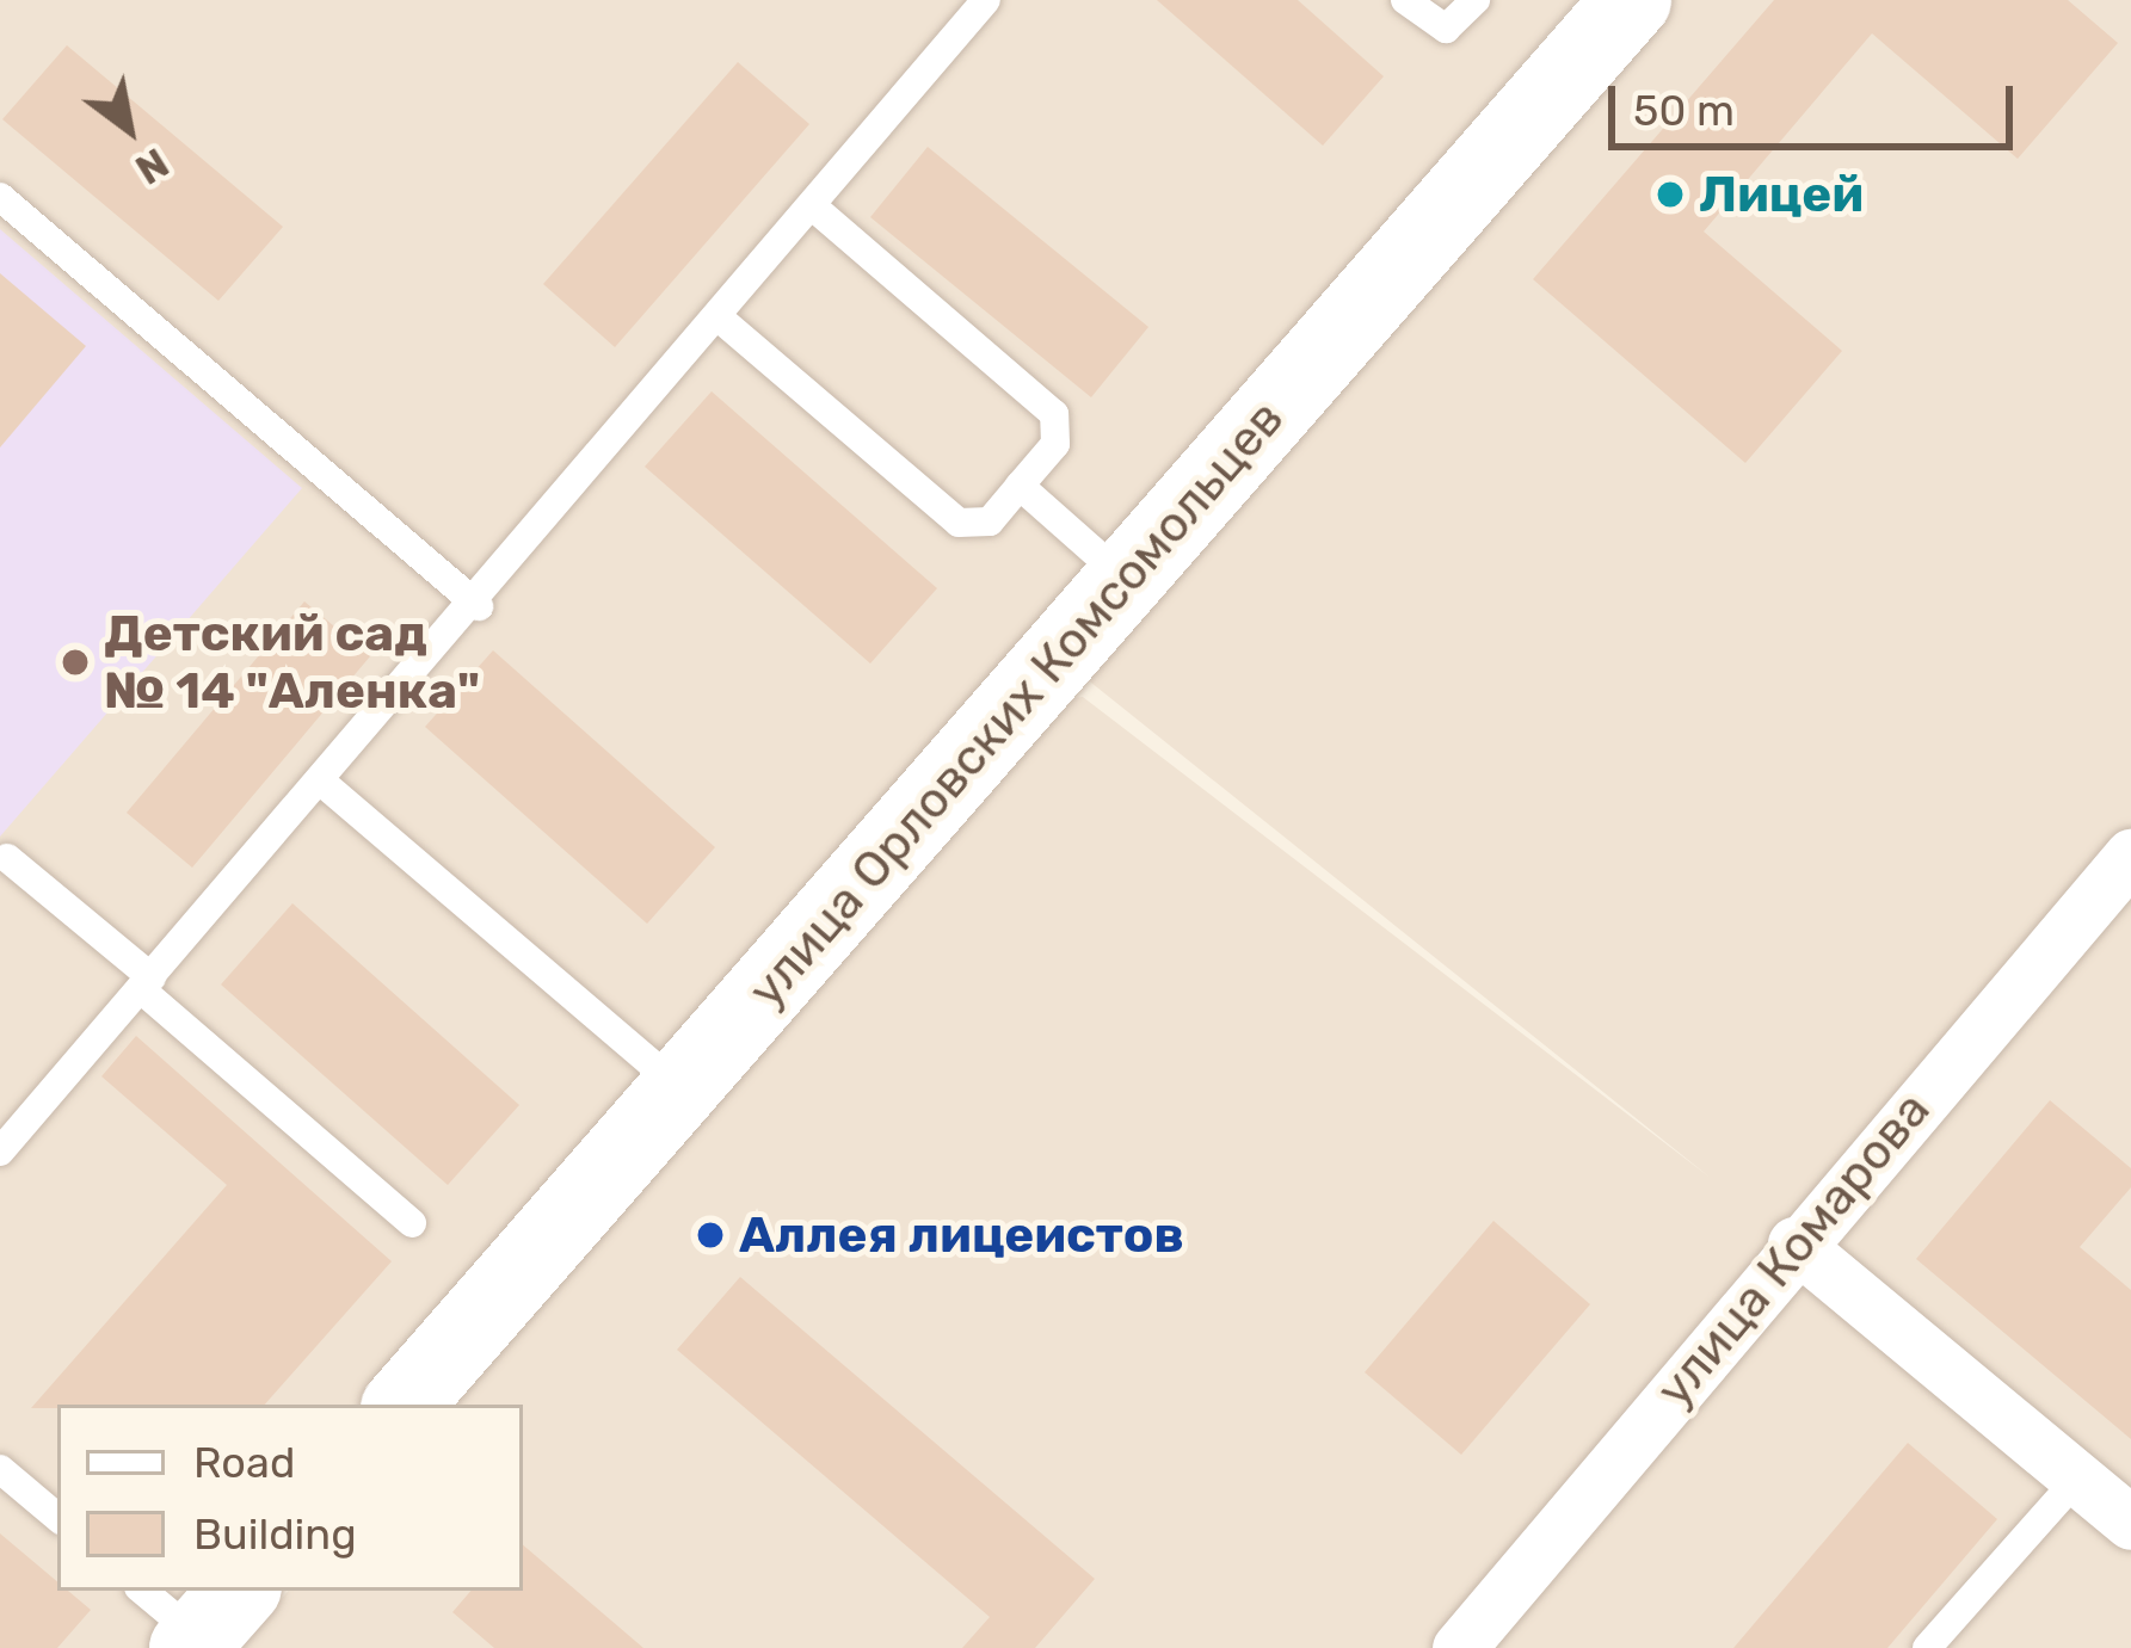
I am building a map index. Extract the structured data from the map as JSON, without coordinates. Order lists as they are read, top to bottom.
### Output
{
  "streets": {
    "street": ["улица Орловских Комсомольцев", "улица Комарова"]
  },
  "places": ["Лицей", "Детский сад № 14 \"Аленка\"", "Аллея лицеистов"],
  "legend": ["Road", "Building"],
  "scale_bar": "50 m",
  "north": "bottom right"
}
